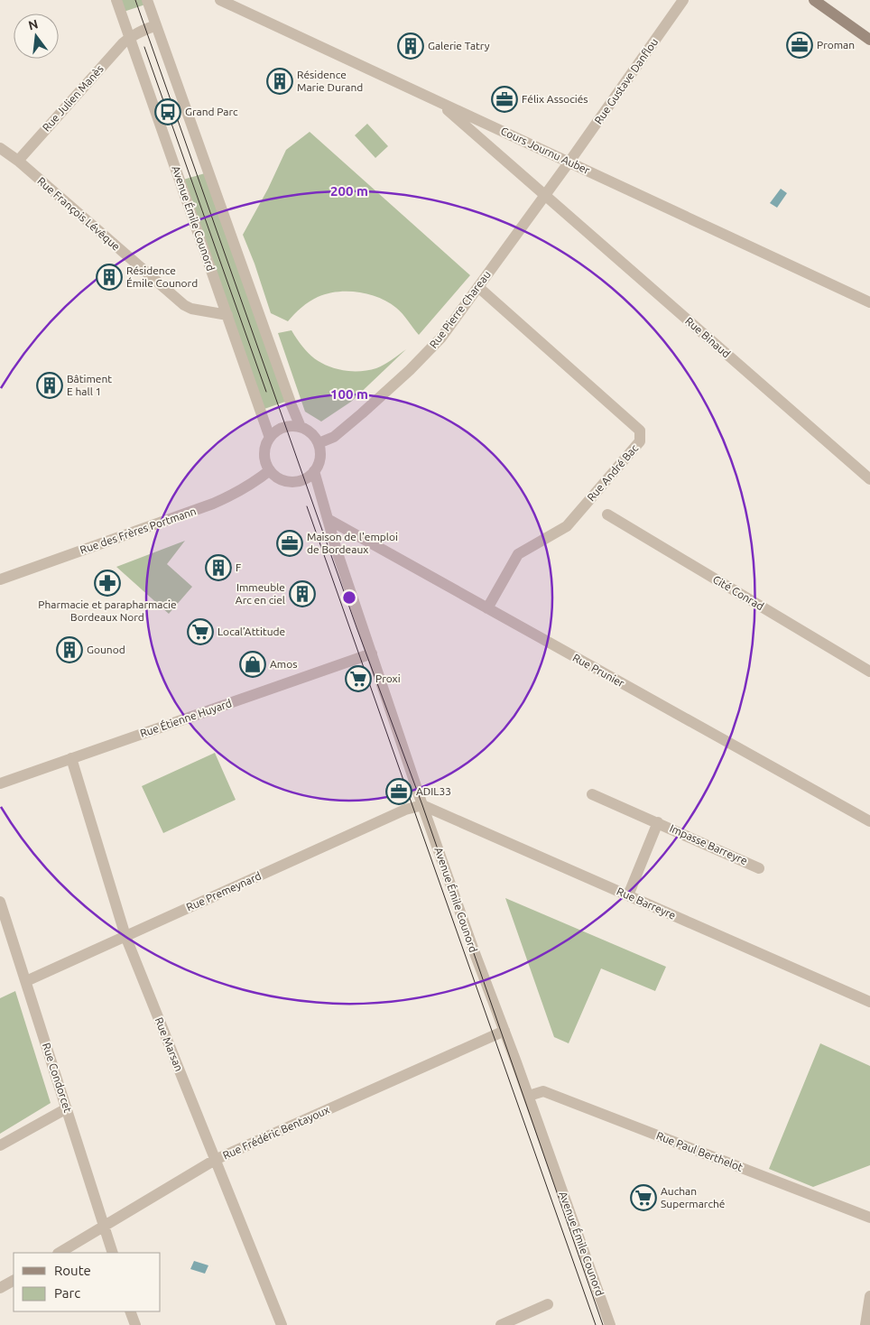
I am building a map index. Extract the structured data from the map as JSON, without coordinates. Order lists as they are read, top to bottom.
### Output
{
  "streets": {
    "street": [
      "Rue Gustave Danflou",
      "Rue Julien Manès",
      "Cours Journu Auber",
      "Rue François Lévêque",
      "Avenue Émile Counord",
      "Rue Pierre Chareau",
      "Rue Binaud",
      "Rue André Bac",
      "Rue des Frères Portmann",
      "Cité Conrad",
      "Rue Prunier",
      "Rue Étienne Huyard",
      "Impasse Barreyre",
      "Rue Premeynard",
      "Rue Barreyre",
      "Rue Marsan",
      "Rue Condorcet",
      "Rue Frédéric Bentayoux",
      "Rue Paul Berthelot"
    ]
  },
  "crossings": [
    ["Rue Gustave Danflou", "Cours Journu Auber"],
    ["Rue Julien Manès", "Rue François Lévêque"],
    ["Rue Julien Manès", "Avenue Émile Counord"],
    ["Cours Journu Auber", "Rue Binaud"],
    ["Rue François Lévêque", "Avenue Émile Counord"],
    ["Avenue Émile Counord", "Rue Pierre Chareau"],
    ["Avenue Émile Counord", "Rue des Frères Portmann"],
    ["Avenue Émile Counord", "Rue Prunier"],
    ["Avenue Émile Counord", "Rue Étienne Huyard"],
    ["Avenue Émile Counord", "Rue Premeynard"],
    ["Avenue Émile Counord", "Rue Barreyre"],
    ["Avenue Émile Counord", "Rue Frédéric Bentayoux"],
    ["Avenue Émile Counord", "Rue Paul Berthelot"],
    ["Rue Pierre Chareau", "Rue Binaud"],
    ["Rue Pierre Chareau", "Rue André Bac"],
    ["Rue Pierre Chareau", "Rue des Frères Portmann"],
    ["Rue André Bac", "Rue Prunier"],
    ["Rue Étienne Huyard", "Rue Marsan"],
    ["Impasse Barreyre", "Rue Barreyre"],
    ["Rue Premeynard", "Rue Barreyre"],
    ["Rue Premeynard", "Rue Marsan"],
    ["Rue Premeynard", "Rue Condorcet"],
    ["Rue Marsan", "Rue Frédéric Bentayoux"],
    ["Rue Condorcet", "Rue Frédéric Bentayoux"]
  ],
  "places": {
    "office": [
      "Proman",
      "Félix Associés",
      "Maison de l'emploi de Bordeaux",
      "ADIL33"
    ],
    "building": [
      "Galerie Tatry",
      "Résidence Marie Durand",
      "Résidence Émile Counord",
      "Bâtiment E hall 1",
      "F",
      "Immeuble Arc en ciel",
      "Gounod"
    ],
    "bus stop": ["Grand Parc"],
    "pharmacy": ["Pharmacie et parapharmacie Bordeaux Nord"],
    "supermarket": ["Local’Attitude", "Proxi", "Auchan Supermarché"],
    "shop": ["Amos"]
  },
  "legend": ["Route", "Parc"],
  "north": "top",
  "rings": ["200 m", "100 m"]
}
